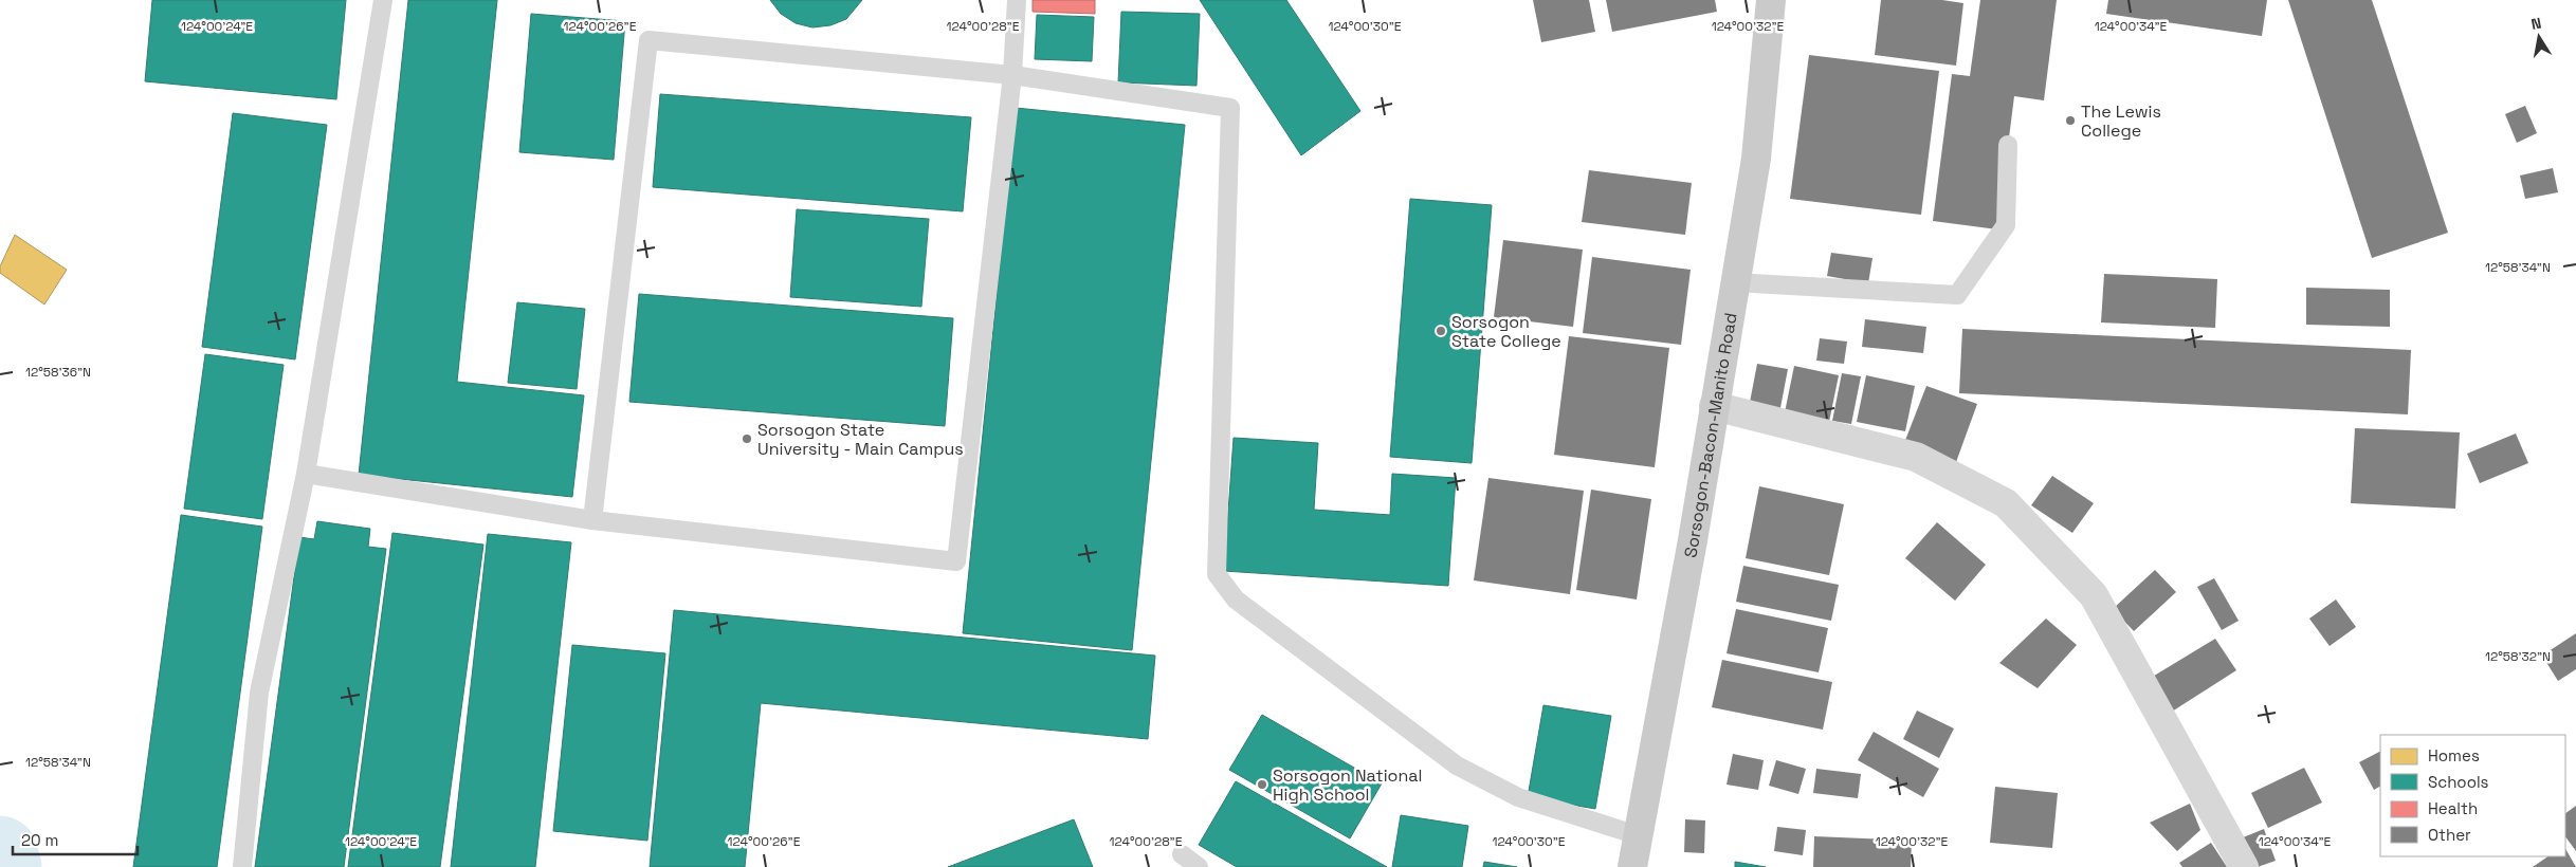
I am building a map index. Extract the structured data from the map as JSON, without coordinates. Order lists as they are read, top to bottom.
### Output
{
  "streets": {
    "main road": ["Sorsogon-Bacon-Manito Road"]
  },
  "places": [
    "The Lewis College",
    "Sorsogon State College",
    "Sorsogon State University - Main Campus",
    "Sorsogon National High School"
  ],
  "legend": [
    "Homes",
    "Schools",
    "Health",
    "Other"
  ],
  "scale_bar": "20 m",
  "north": "top",
  "coordinates": [
    "124°00'24\"E",
    "124°00'26\"E",
    "124°00'28\"E",
    "124°00'30\"E",
    "124°00'32\"E",
    "124°00'34\"E",
    "12°58'34\"N",
    "12°58'36\"N",
    "12°58'32\"N"
  ]
}
